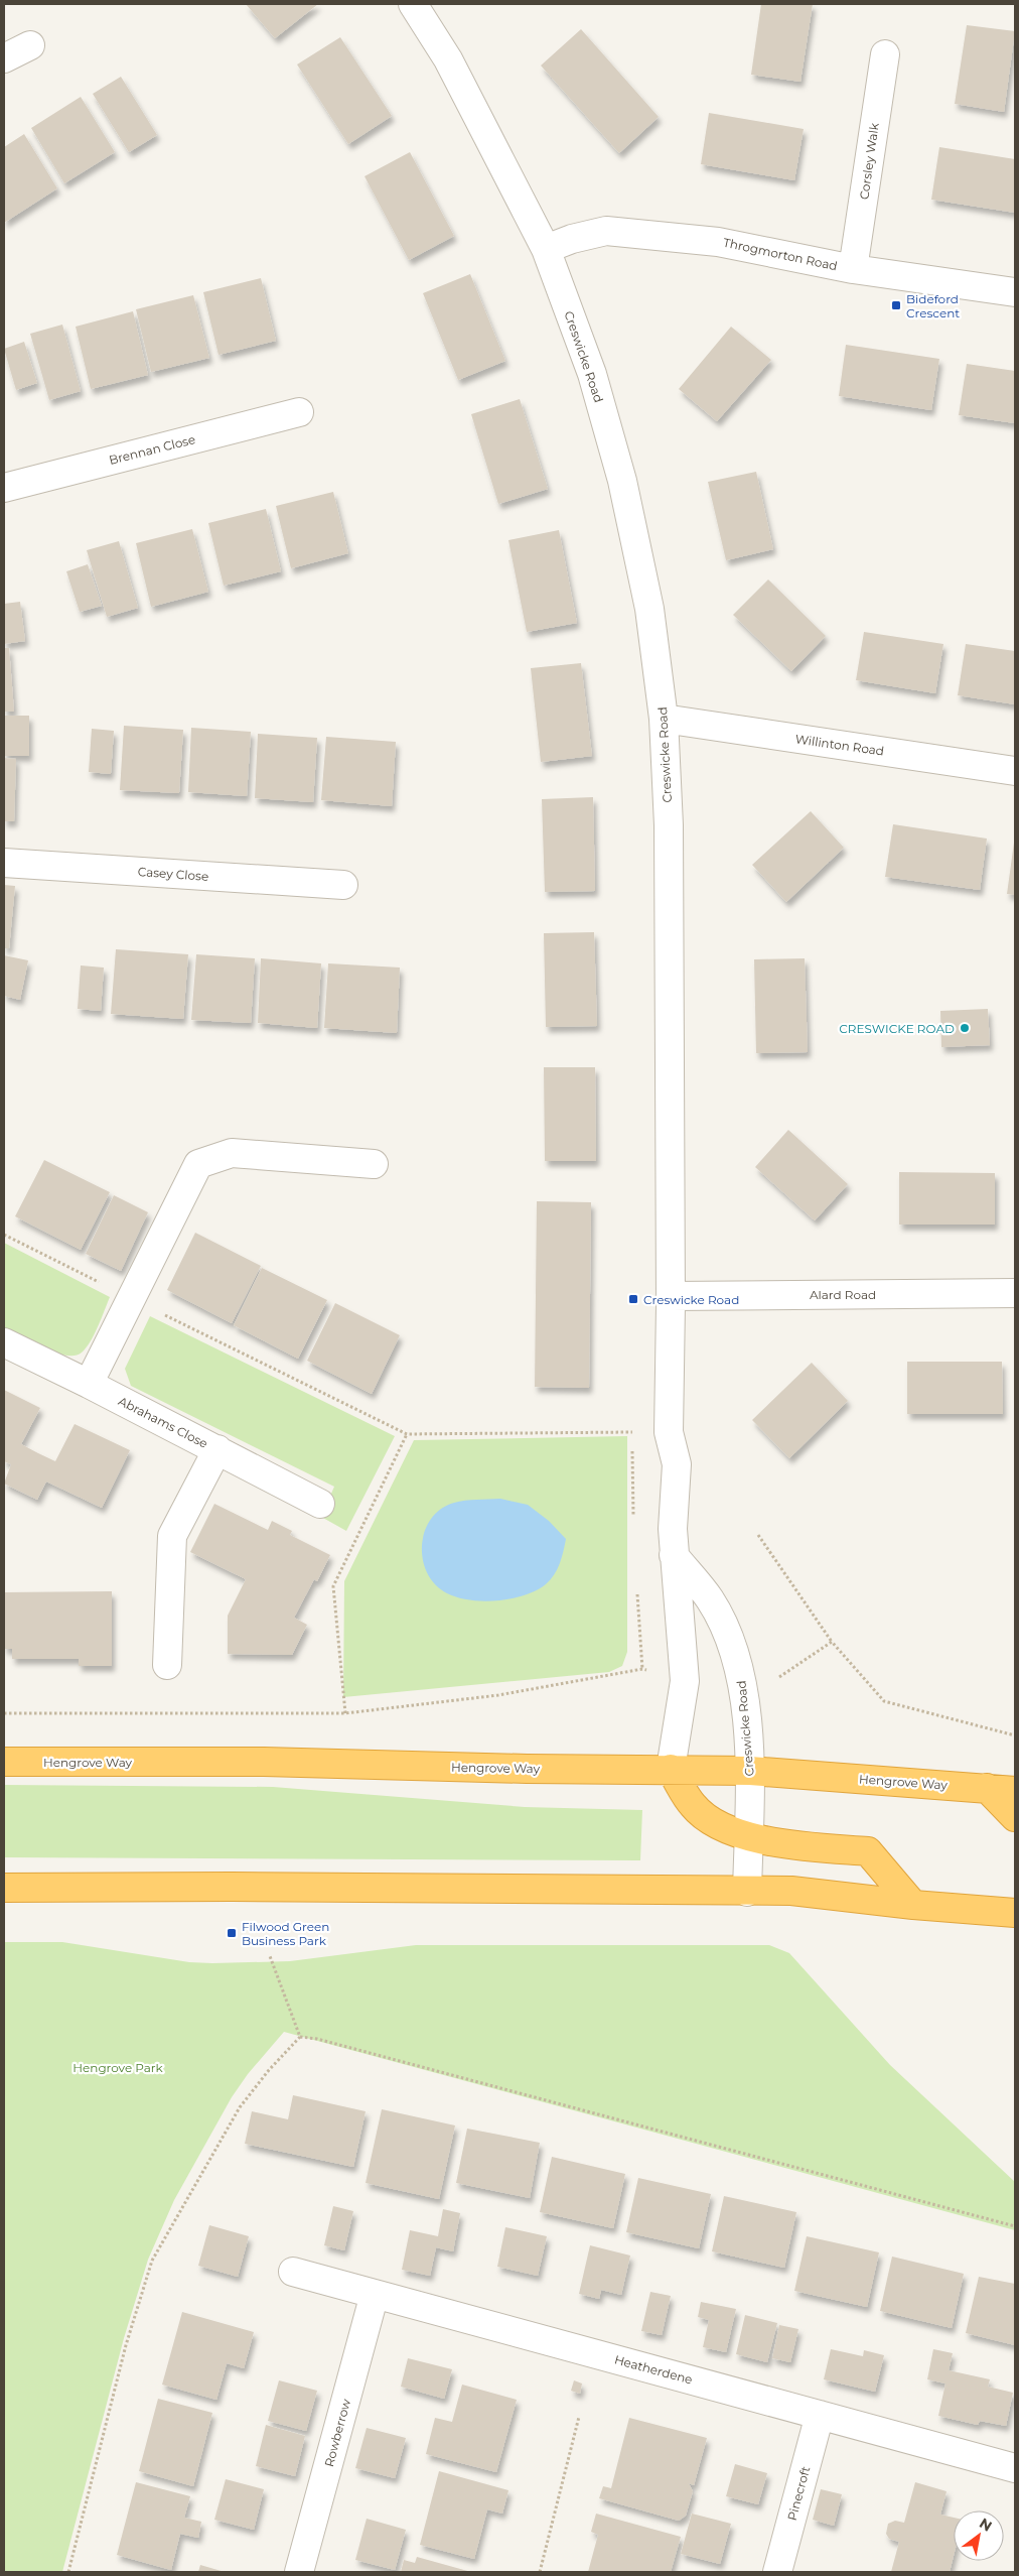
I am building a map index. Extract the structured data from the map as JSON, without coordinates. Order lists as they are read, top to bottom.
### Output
{
  "streets": {
    "highway": ["Hengrove Way"],
    "street": [
      "Corsley Walk",
      "Throgmorton Road",
      "Creswicke Road",
      "Brennan Close",
      "Willinton Road",
      "Casey Close",
      "Alard Road",
      "Abrahams Close",
      "Heatherdene",
      "Rowberrow",
      "Pinecroft"
    ]
  },
  "crossings": [
    ["Corsley Walk", "Throgmorton Road"],
    ["Throgmorton Road", "Creswicke Road"],
    ["Creswicke Road", "Willinton Road"],
    ["Creswicke Road", "Alard Road"],
    ["Creswicke Road", "Hengrove Way"],
    ["Heatherdene", "Rowberrow"],
    ["Heatherdene", "Pinecroft"]
  ],
  "parks": ["Hengrove Park"],
  "places": {
    "transit": ["Bideford Crescent", "Creswicke Road", "Filwood Green Business Park"],
    "other": ["CRESWICKE ROAD"]
  },
  "north": "top right"
}
